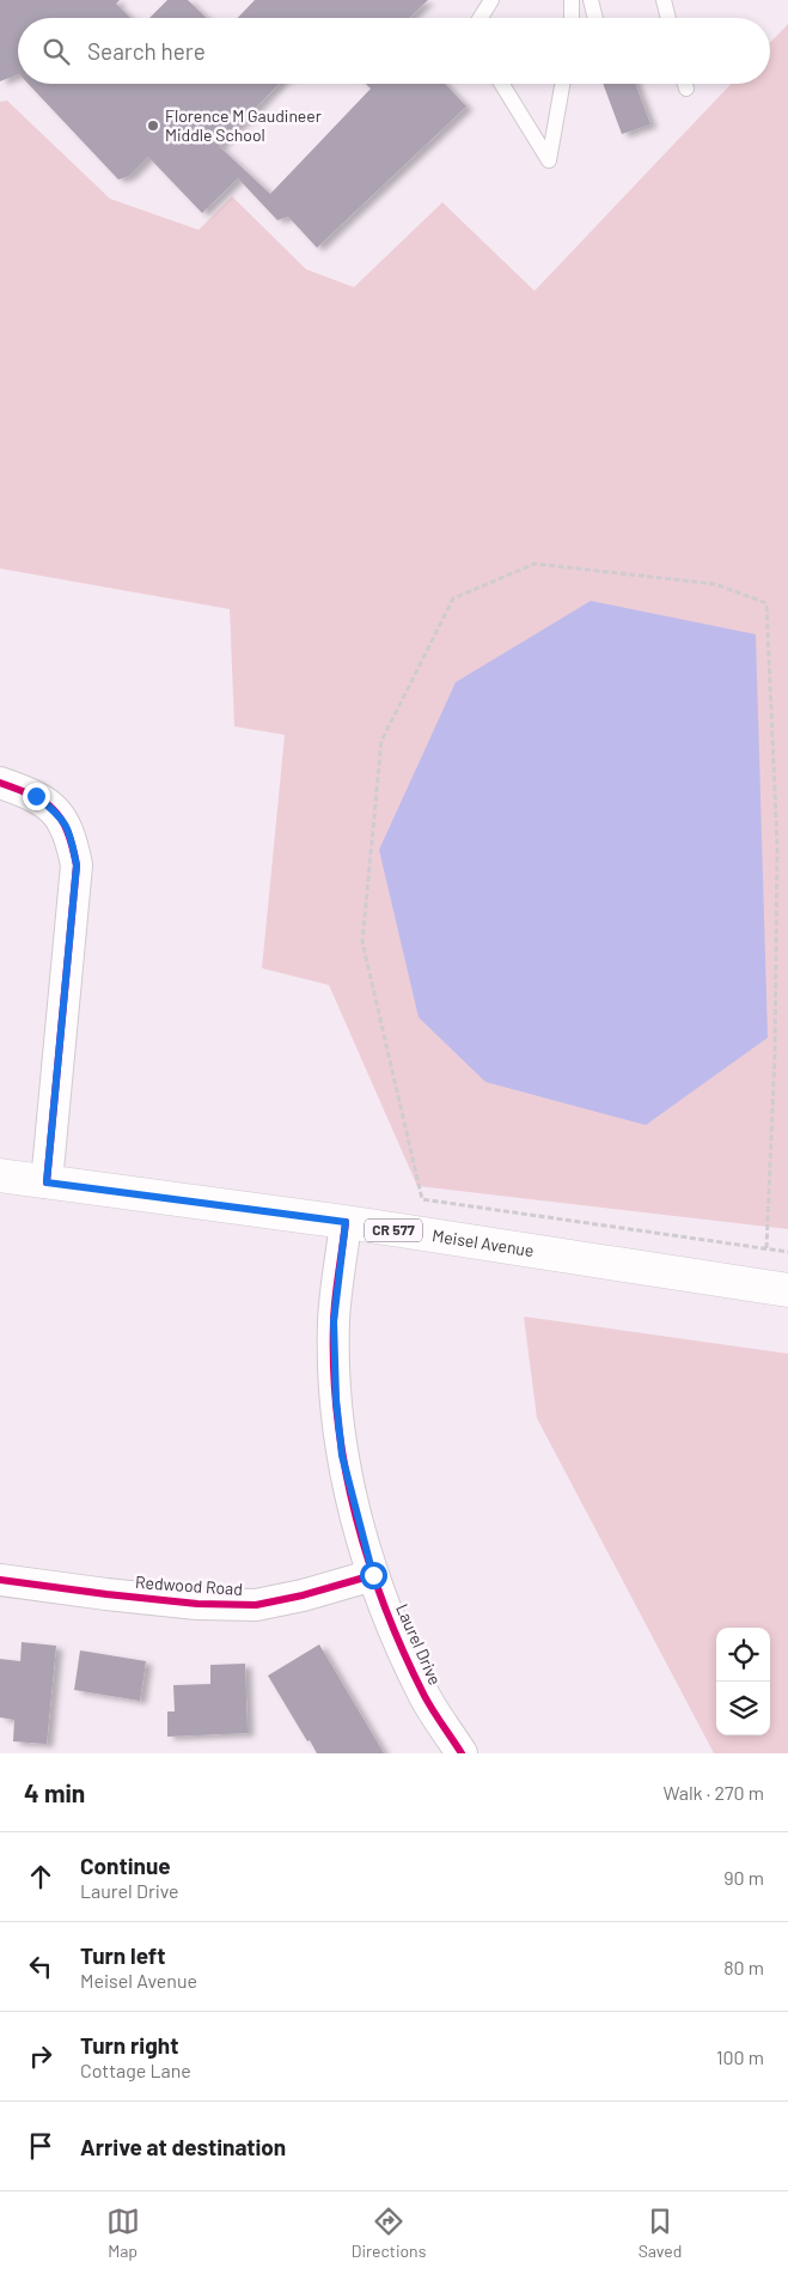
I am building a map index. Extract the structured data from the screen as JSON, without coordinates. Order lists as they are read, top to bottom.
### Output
{
  "streets": {
    "main road": ["CR 577", "Meisel Avenue"],
    "street": ["Redwood Road", "Laurel Drive"]
  },
  "crossings": [
    ["Meisel Avenue", "Laurel Drive"],
    ["Redwood Road", "Laurel Drive"]
  ],
  "places": ["Florence M Gaudineer Middle School"],
  "page": {
    "search": "Search here",
    "heading": ["4 min", "Walk · 270 m"],
    "list": [
      ["Continue", "Laurel Drive", "90 m"],
      ["Turn left", "Meisel Avenue", "80 m"],
      ["Turn right", "Cottage Lane", "100 m"],
      "Arrive at destination"
    ],
    "nav": ["Map", "Directions", "Saved"]
  }
}
